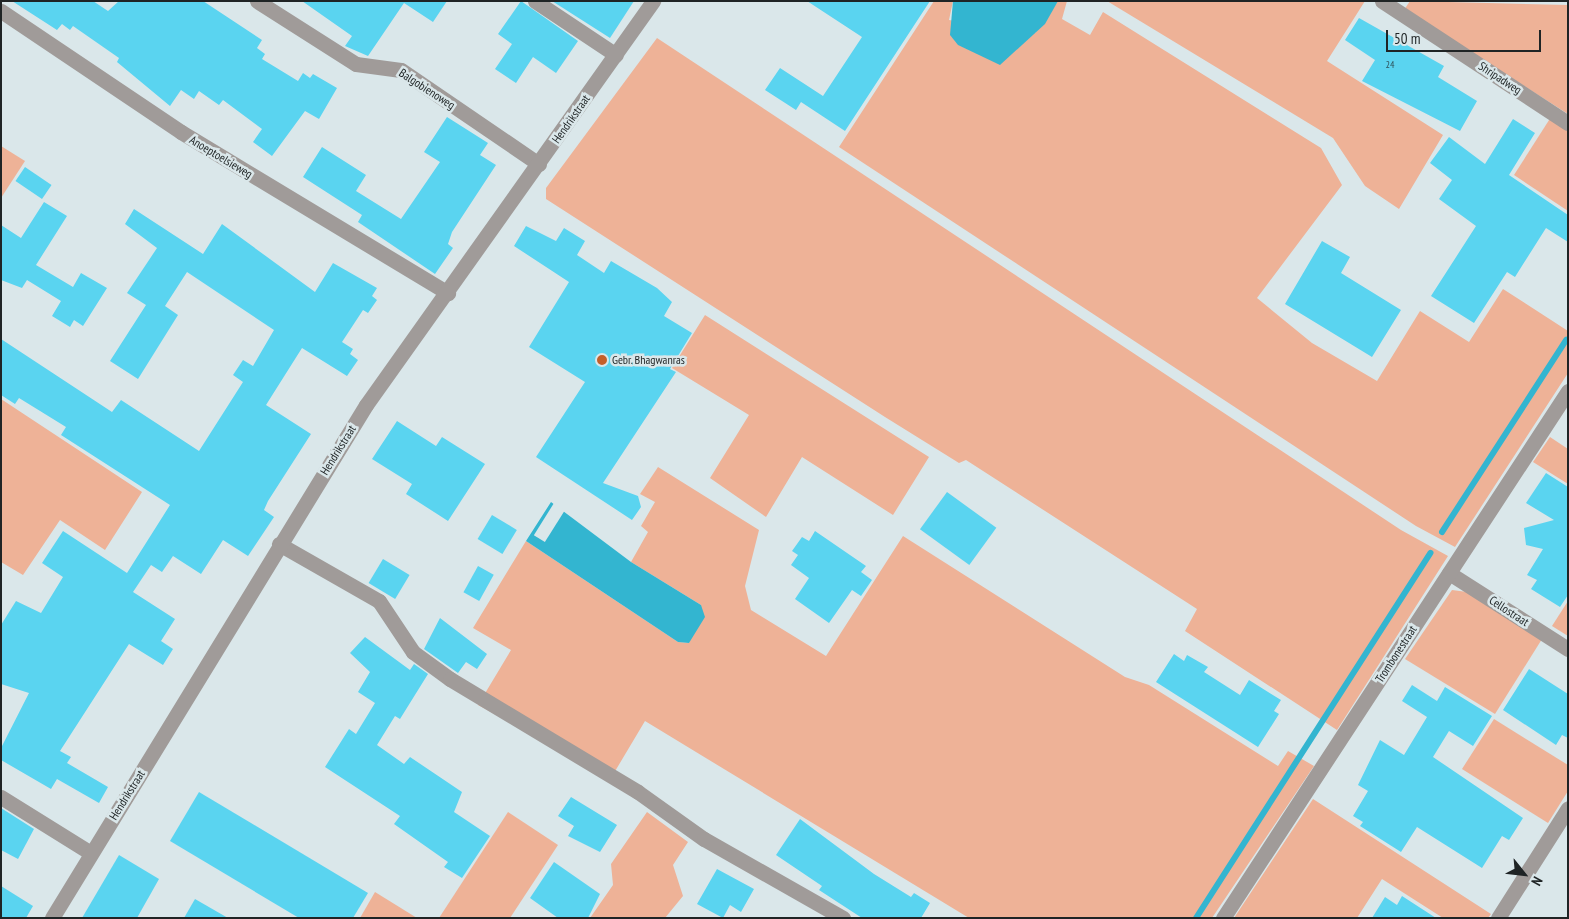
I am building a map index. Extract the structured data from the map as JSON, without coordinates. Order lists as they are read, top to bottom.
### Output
{
  "streets": {
    "street": [
      "Shripadweg",
      "Balgobienoweg",
      "Hendrikstraat",
      "Anoeptoelsieweg",
      "Cellostraat",
      "Trombonestraat"
    ]
  },
  "crossings": [
    ["Balgobienoweg", "Hendrikstraat"],
    ["Hendrikstraat", "Anoeptoelsieweg"],
    ["Cellostraat", "Trombonestraat"]
  ],
  "places": ["Gebr. Bhagwanras"],
  "house_numbers": ["24"],
  "scale_bar": "50 m",
  "north": "bottom right"
}
